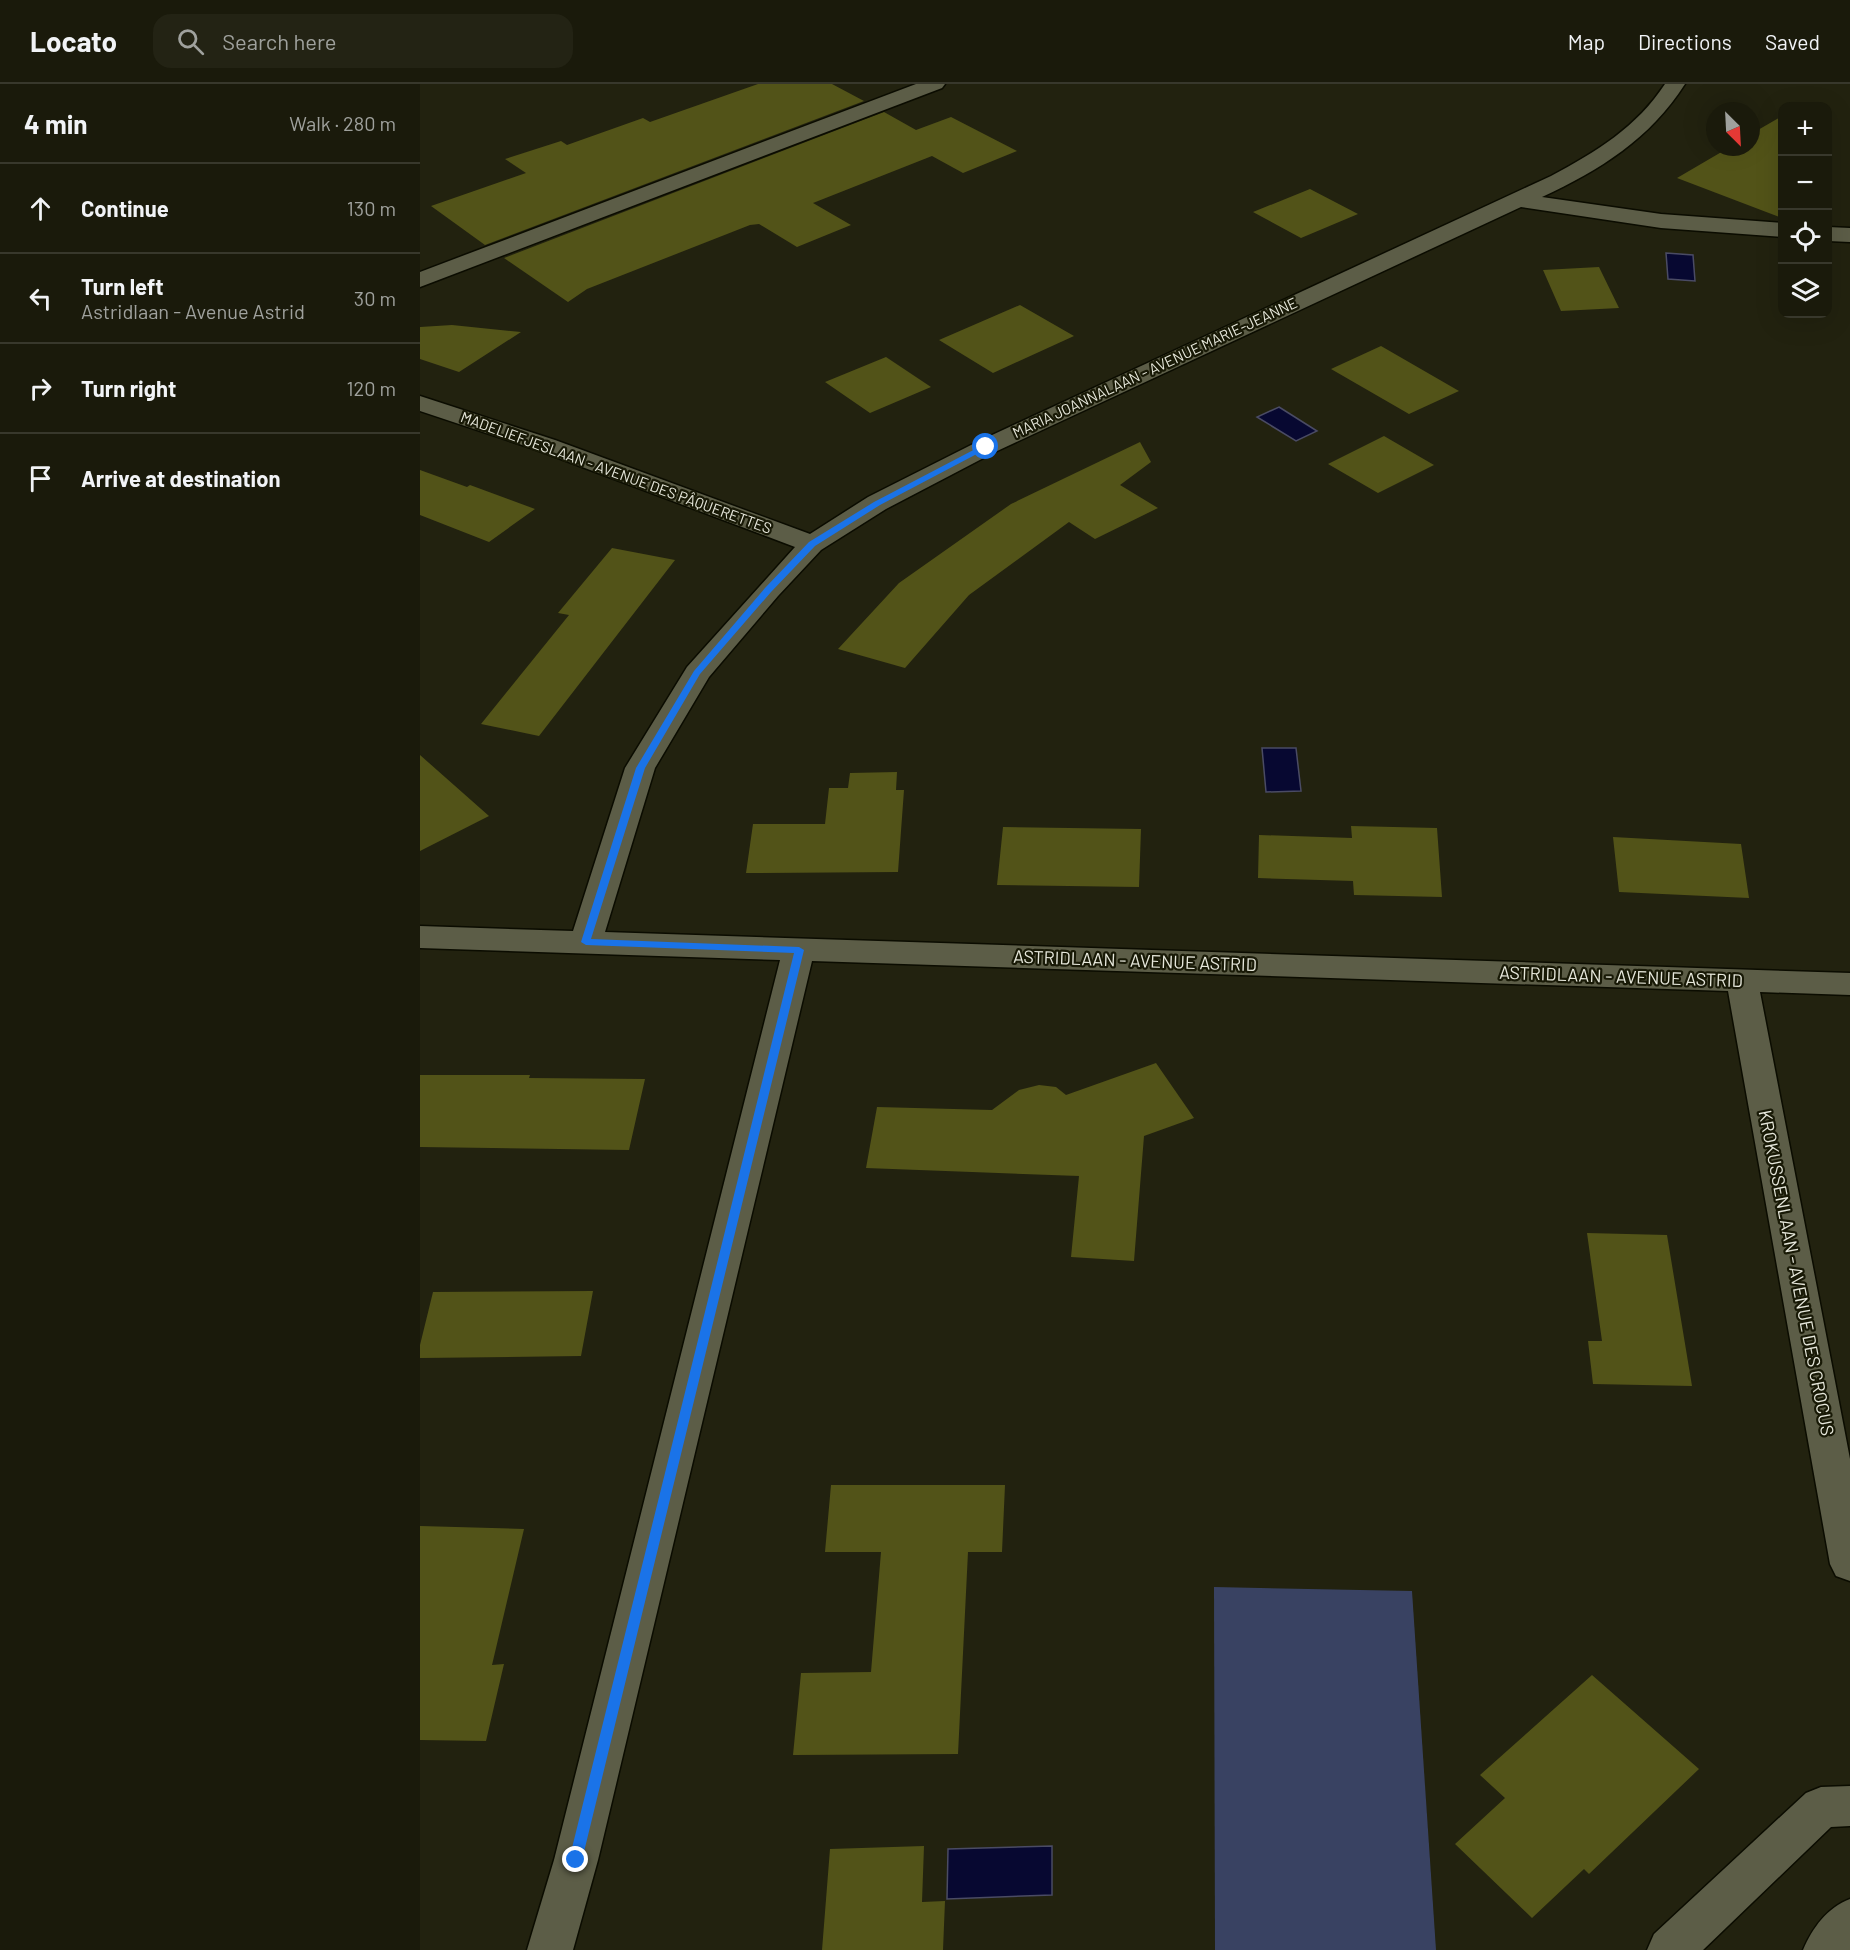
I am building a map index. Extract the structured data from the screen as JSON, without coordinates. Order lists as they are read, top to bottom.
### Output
{
  "streets": {
    "street": [
      "MARIA JOANNALAAN - AVENUE MARIE-JEANNE",
      "MADELIEFJESLAAN - AVENUE DES PÂQUERETTES",
      "ASTRIDLAAN - AVENUE ASTRID",
      "KROKUSSENLAAN - AVENUE DES CROCUS"
    ]
  },
  "crossings": [
    ["MARIA JOANNALAAN - AVENUE MARIE-JEANNE", "MADELIEFJESLAAN - AVENUE DES PÂQUERETTES"],
    ["MARIA JOANNALAAN - AVENUE MARIE-JEANNE", "ASTRIDLAAN - AVENUE ASTRID"],
    ["ASTRIDLAAN - AVENUE ASTRID", "KROKUSSENLAAN - AVENUE DES CROCUS"]
  ],
  "north": "bottom right",
  "page": {
    "header": "Locato",
    "search": "Search here",
    "nav": ["Map", "Directions", "Saved"],
    "heading": ["4 min", "Walk · 280 m"],
    "map_buttons": ["+", "−"],
    "list": [
      ["Continue", "130 m"],
      ["Turn left", "Astridlaan - Avenue Astrid", "30 m"],
      ["Turn right", "120 m"],
      "Arrive at destination"
    ]
  }
}
